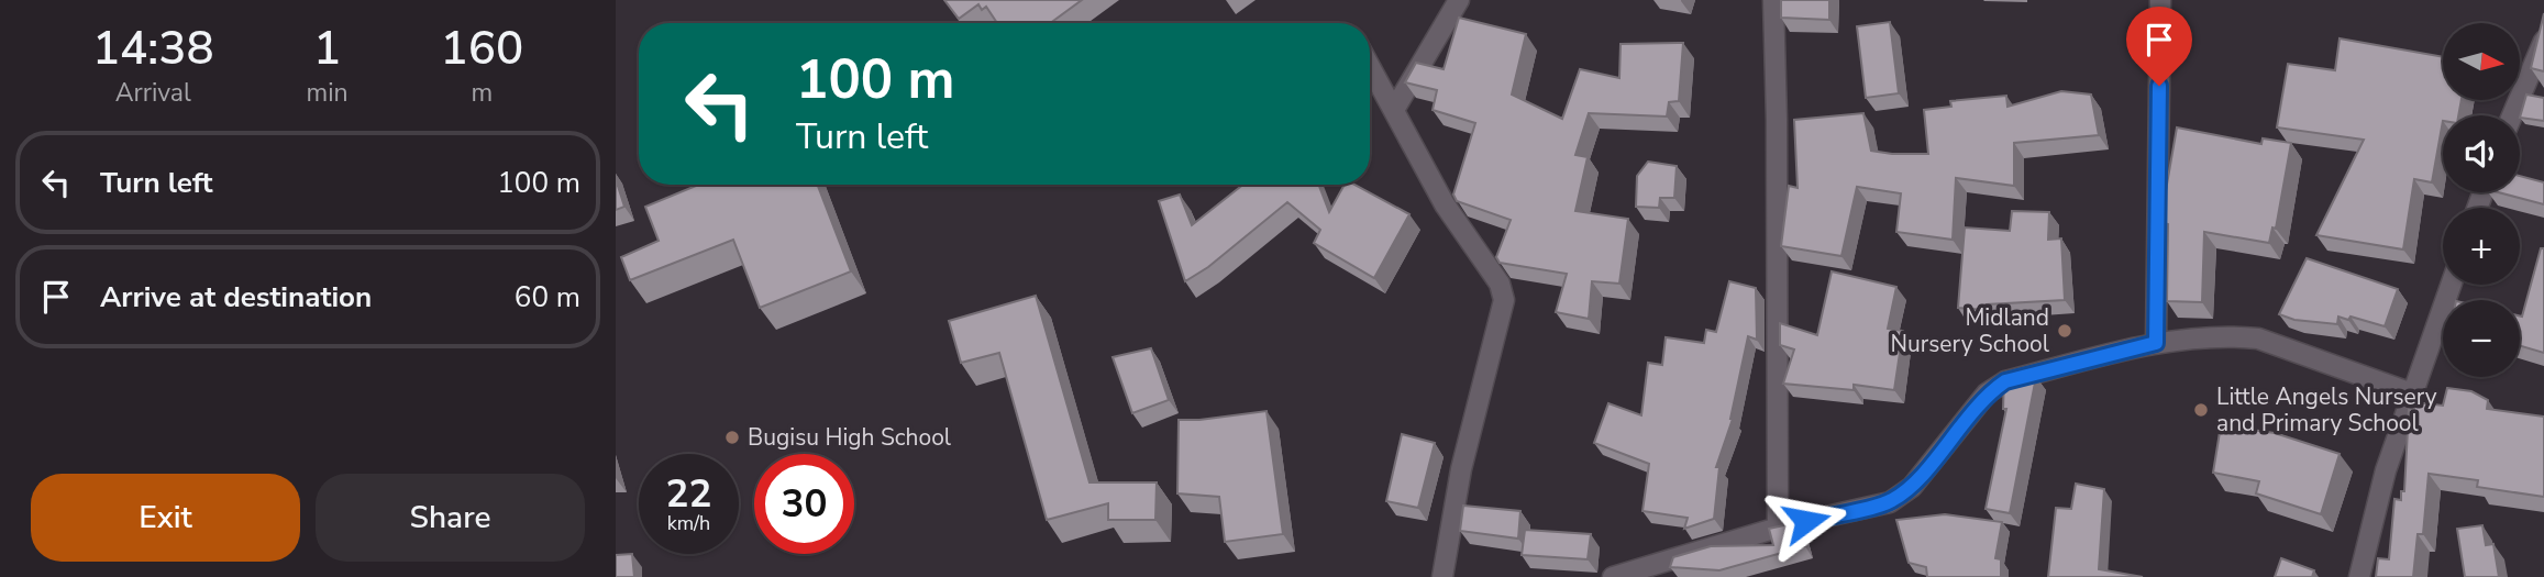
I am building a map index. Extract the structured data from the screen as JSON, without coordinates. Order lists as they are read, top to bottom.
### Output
{
  "places": ["Midland Nursery School", "Little Angels Nursery and Primary School", "Bugisu High School"],
  "north": "right",
  "page": {
    "eta": [
      "14:38",
      "Arrival",
      "1",
      "min",
      "160",
      "m"
    ],
    "map_buttons": ["+", "−"],
    "turn": ["100 m", "Turn left"],
    "list": [
      {
        "name": "Turn left",
        "value": "100 m"
      },
      {
        "name": "Arrive at destination",
        "value": "60 m"
      }
    ],
    "speed": "22 km/h",
    "limit": "30",
    "buttons": ["Exit", "Share"]
  }
}
